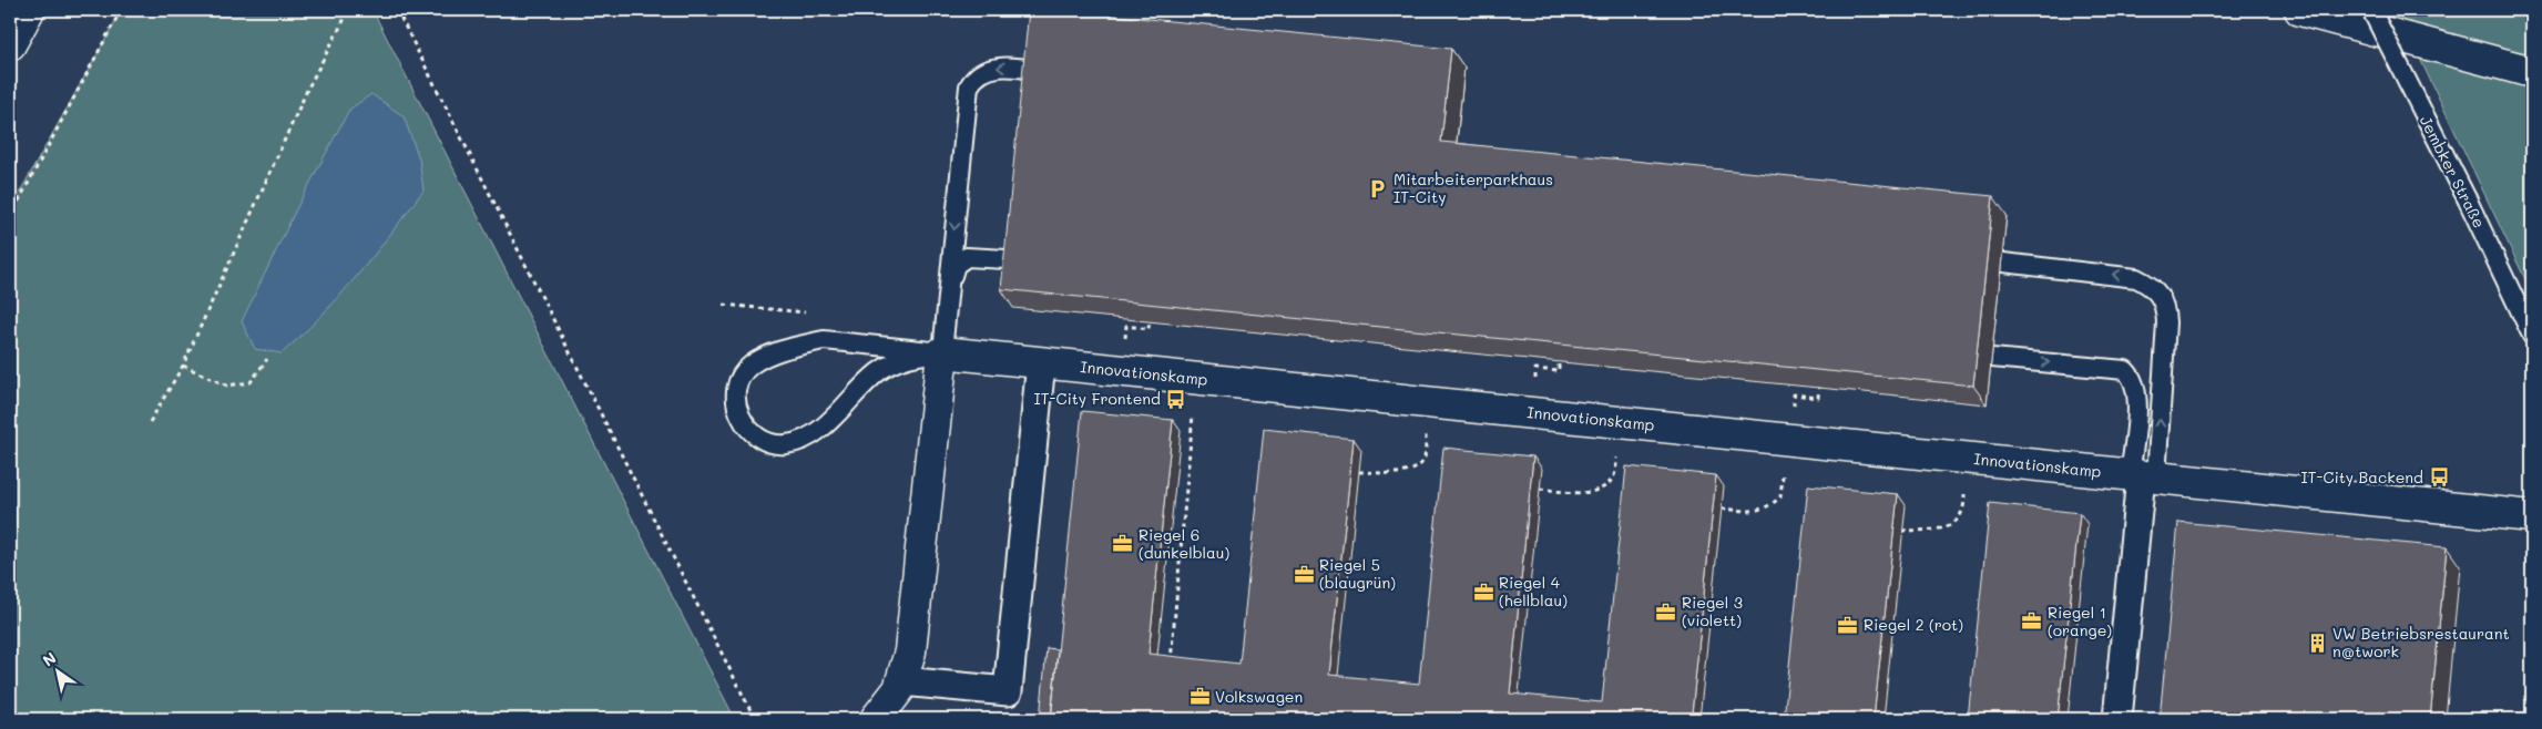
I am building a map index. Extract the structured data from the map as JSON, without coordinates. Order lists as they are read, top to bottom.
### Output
{
  "streets": {
    "street": ["Innovationskamp"],
    "lane": ["Jembker Straße"]
  },
  "places": {
    "parking": ["Mitarbeiterparkhaus IT-City"],
    "bus stop": ["IT-City Frontend", "IT-City Backend"],
    "office": [
      "Riegel 6 (dunkelblau)",
      "Riegel 5 (blaugrün)",
      "Riegel 4 (hellblau)",
      "Riegel 3 (violett)",
      "Riegel 1 (orange)",
      "Riegel 2 (rot)",
      "Volkswagen"
    ],
    "building": ["VW Betriebsrestaurant n@twork"]
  },
  "north": "top left"
}
